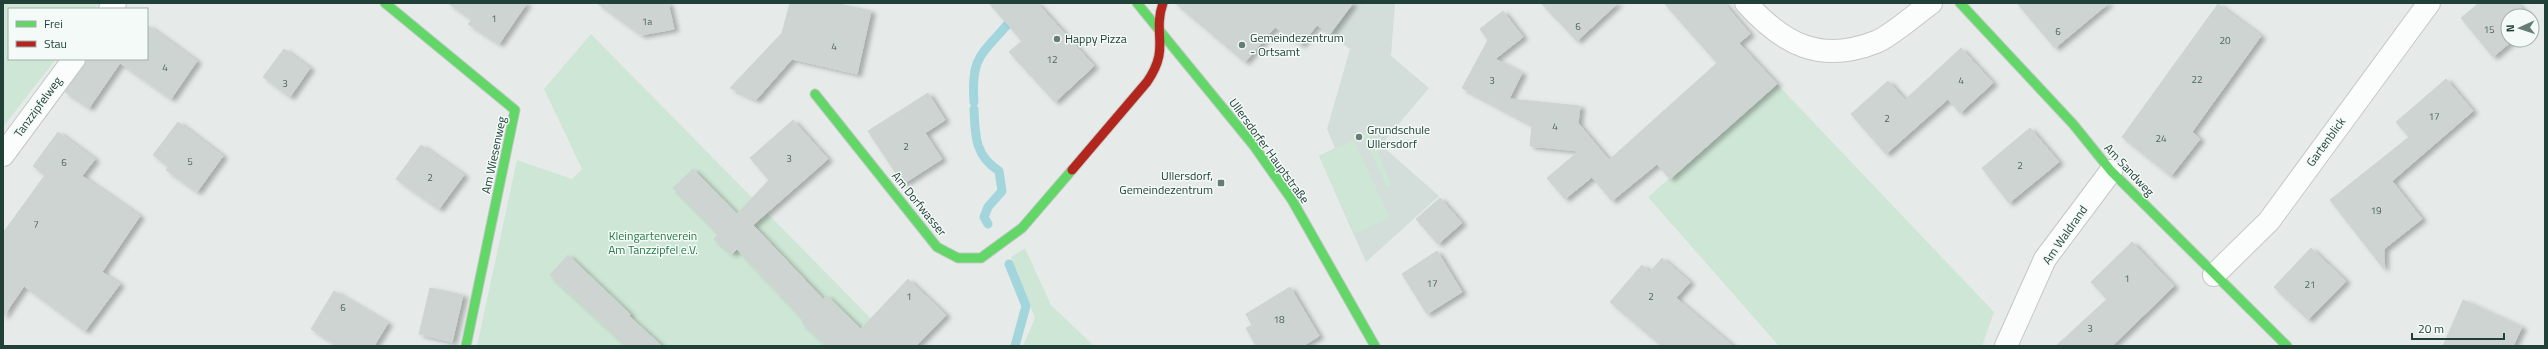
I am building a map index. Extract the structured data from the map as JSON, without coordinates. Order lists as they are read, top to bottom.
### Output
{
  "streets": {
    "street": [
      "Tanzzipfelweg",
      "Gartenblick",
      "Ullersdorfer Hauptstraße",
      "Am Wiesenweg",
      "Am Sandweg",
      "Am Dorfwasser",
      "Am Waldrand"
    ]
  },
  "crossings": [
    ["Gartenblick", "Am Sandweg"],
    ["Ullersdorfer Hauptstraße", "Am Dorfwasser"],
    ["Am Sandweg", "Am Waldrand"]
  ],
  "parks": ["Kleingartenverein Am Tanzzipfel e.V."],
  "places": {
    "other": ["Happy Pizza", "Gemeindezentrum - Ortsamt", "Grundschule Ullersdorf"],
    "transit": ["Ullersdorf, Gemeindezentrum"]
  },
  "house_numbers": [
    "1",
    "1a",
    "6",
    "15",
    "6",
    "20",
    "4",
    "12",
    "4",
    "22",
    "3",
    "4",
    "3",
    "17",
    "2",
    "4",
    "24",
    "2",
    "3",
    "5",
    "6",
    "2",
    "2",
    "19",
    "7",
    "1",
    "17",
    "21",
    "1",
    "2",
    "6",
    "18",
    "3"
  ],
  "legend": ["Frei", "Stau"],
  "scale_bar": "20 m",
  "north": "left"
}
